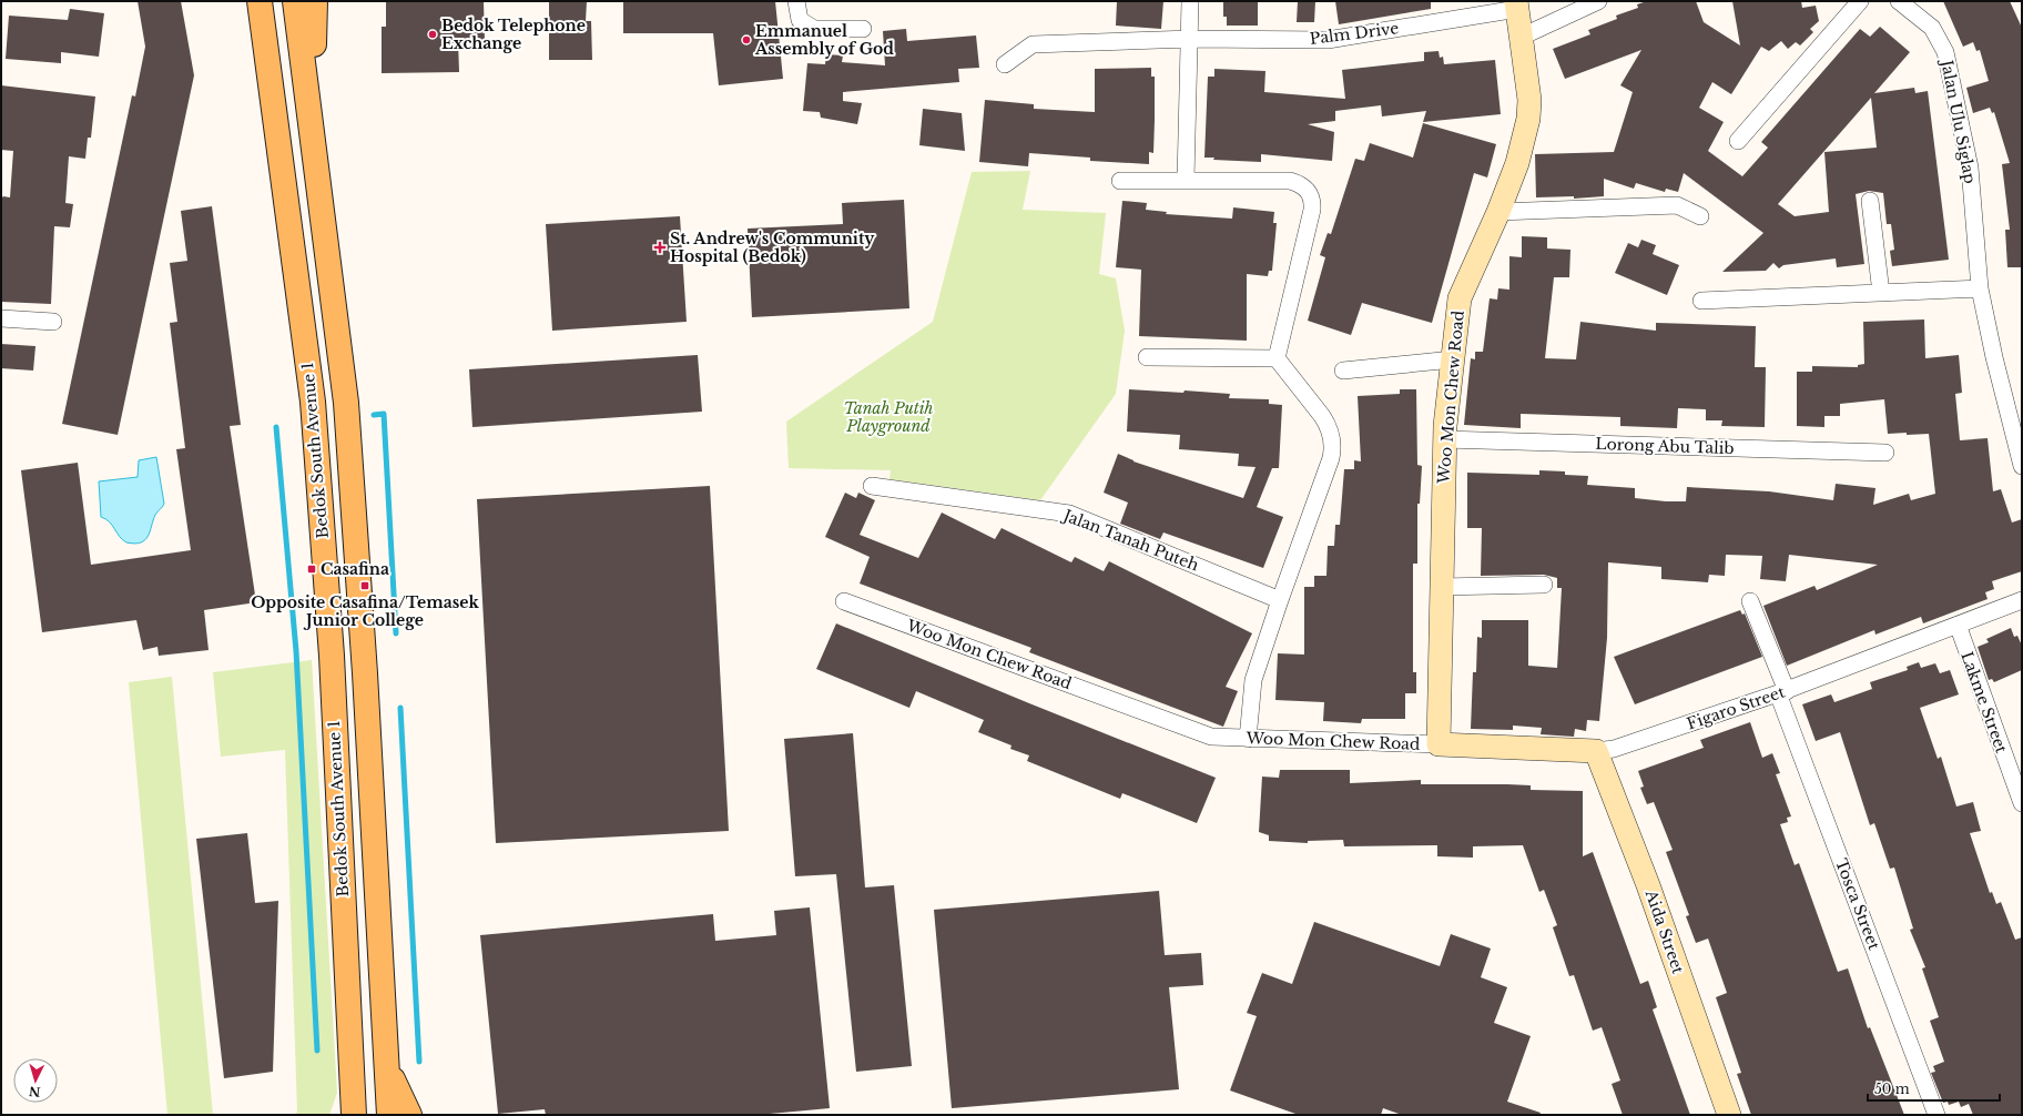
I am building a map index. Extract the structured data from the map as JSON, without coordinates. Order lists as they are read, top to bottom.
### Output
{
  "streets": {
    "main road": ["Bedok South Avenue 1"],
    "street": [
      "Palm Drive",
      "Jalan Ulu Siglap",
      "Woo Mon Chew Road",
      "Lorong Abu Talib",
      "Jalan Tanah Puteh",
      "Lakme Street",
      "Figaro Street",
      "Tosca Street",
      "Aida Street"
    ]
  },
  "crossings": [
    ["Palm Drive", "Woo Mon Chew Road"],
    ["Woo Mon Chew Road", "Lorong Abu Talib"],
    ["Woo Mon Chew Road", "Figaro Street"],
    ["Lakme Street", "Figaro Street"],
    ["Figaro Street", "Tosca Street"],
    ["Figaro Street", "Aida Street"]
  ],
  "parks": ["Tanah Putih Playground"],
  "places": {
    "other": ["Bedok Telephone Exchange", "Emmanuel Assembly of God"],
    "health": ["St. Andrew's Community Hospital (Bedok)"],
    "transit": ["Casafina", "Opposite Casafina/Temasek Junior College"]
  },
  "scale_bar": "50 m",
  "north": "bottom"
}
